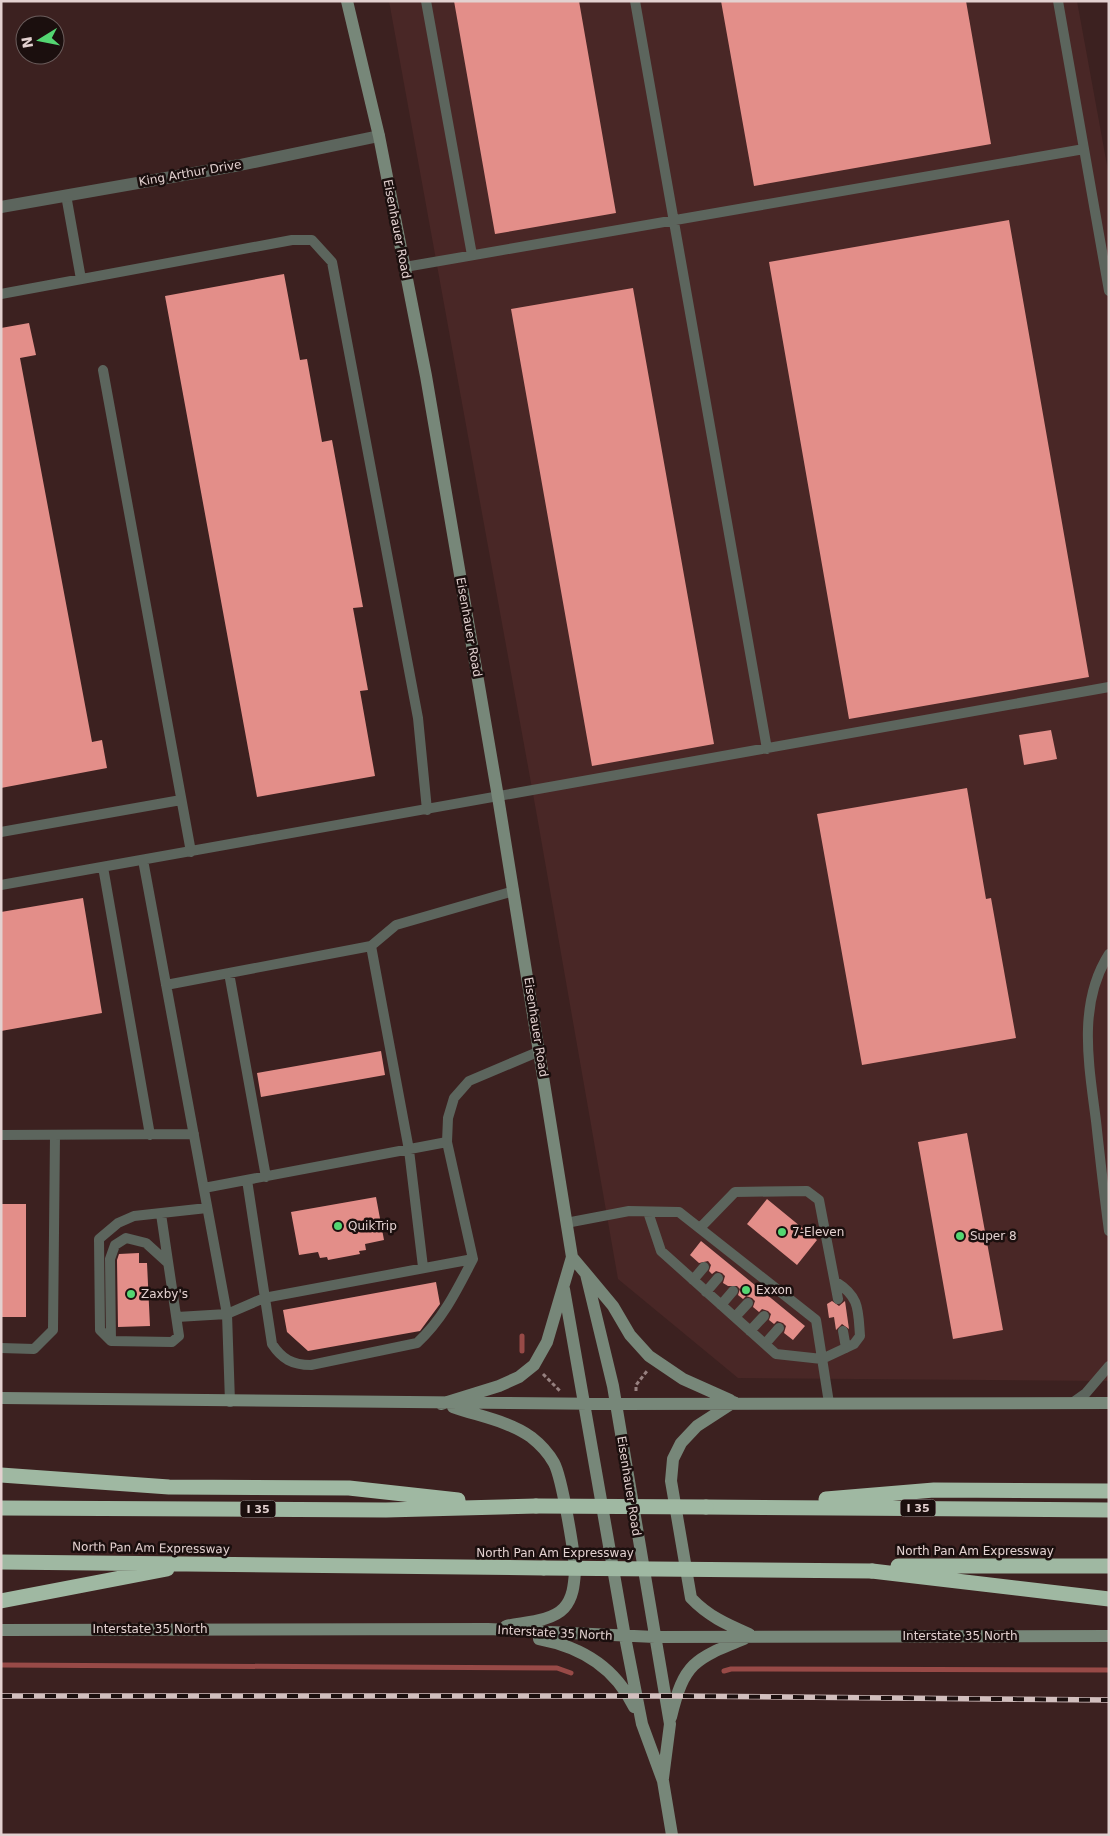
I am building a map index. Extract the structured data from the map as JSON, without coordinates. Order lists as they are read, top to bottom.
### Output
{
  "streets": {
    "highway": ["I 35", "North Pan Am Expressway"],
    "main road": ["Eisenhauer Road", "Interstate 35 North"],
    "street": ["King Arthur Drive"]
  },
  "crossings": [
    ["King Arthur Drive", "Eisenhauer Road"],
    ["Eisenhauer Road", "Interstate 35 North"]
  ],
  "places": [
    "QuikTrip",
    "7-Eleven",
    "Super 8",
    "Exxon",
    "Zaxby's"
  ],
  "north": "left"
}
